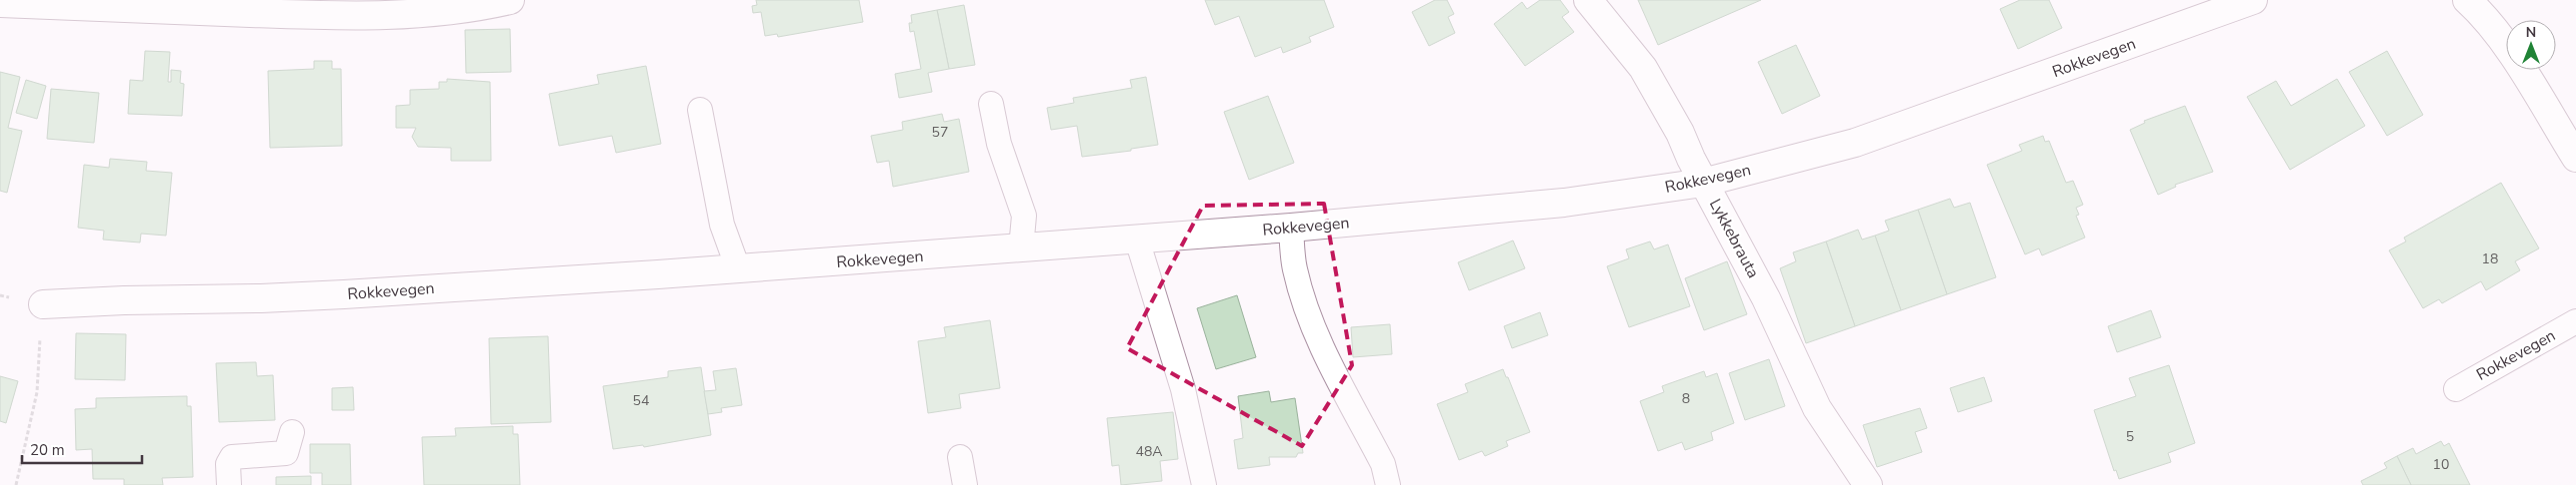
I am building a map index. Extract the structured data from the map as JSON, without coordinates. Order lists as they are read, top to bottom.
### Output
{
  "streets": {
    "street": ["Rokkevegen", "Lykkebrauta"]
  },
  "crossings": [
    ["Rokkevegen", "Lykkebrauta"]
  ],
  "house_numbers": [
    "57",
    "18",
    "8",
    "54",
    "5",
    "48A",
    "10"
  ],
  "scale_bar": "20 m",
  "north": "top"
}
